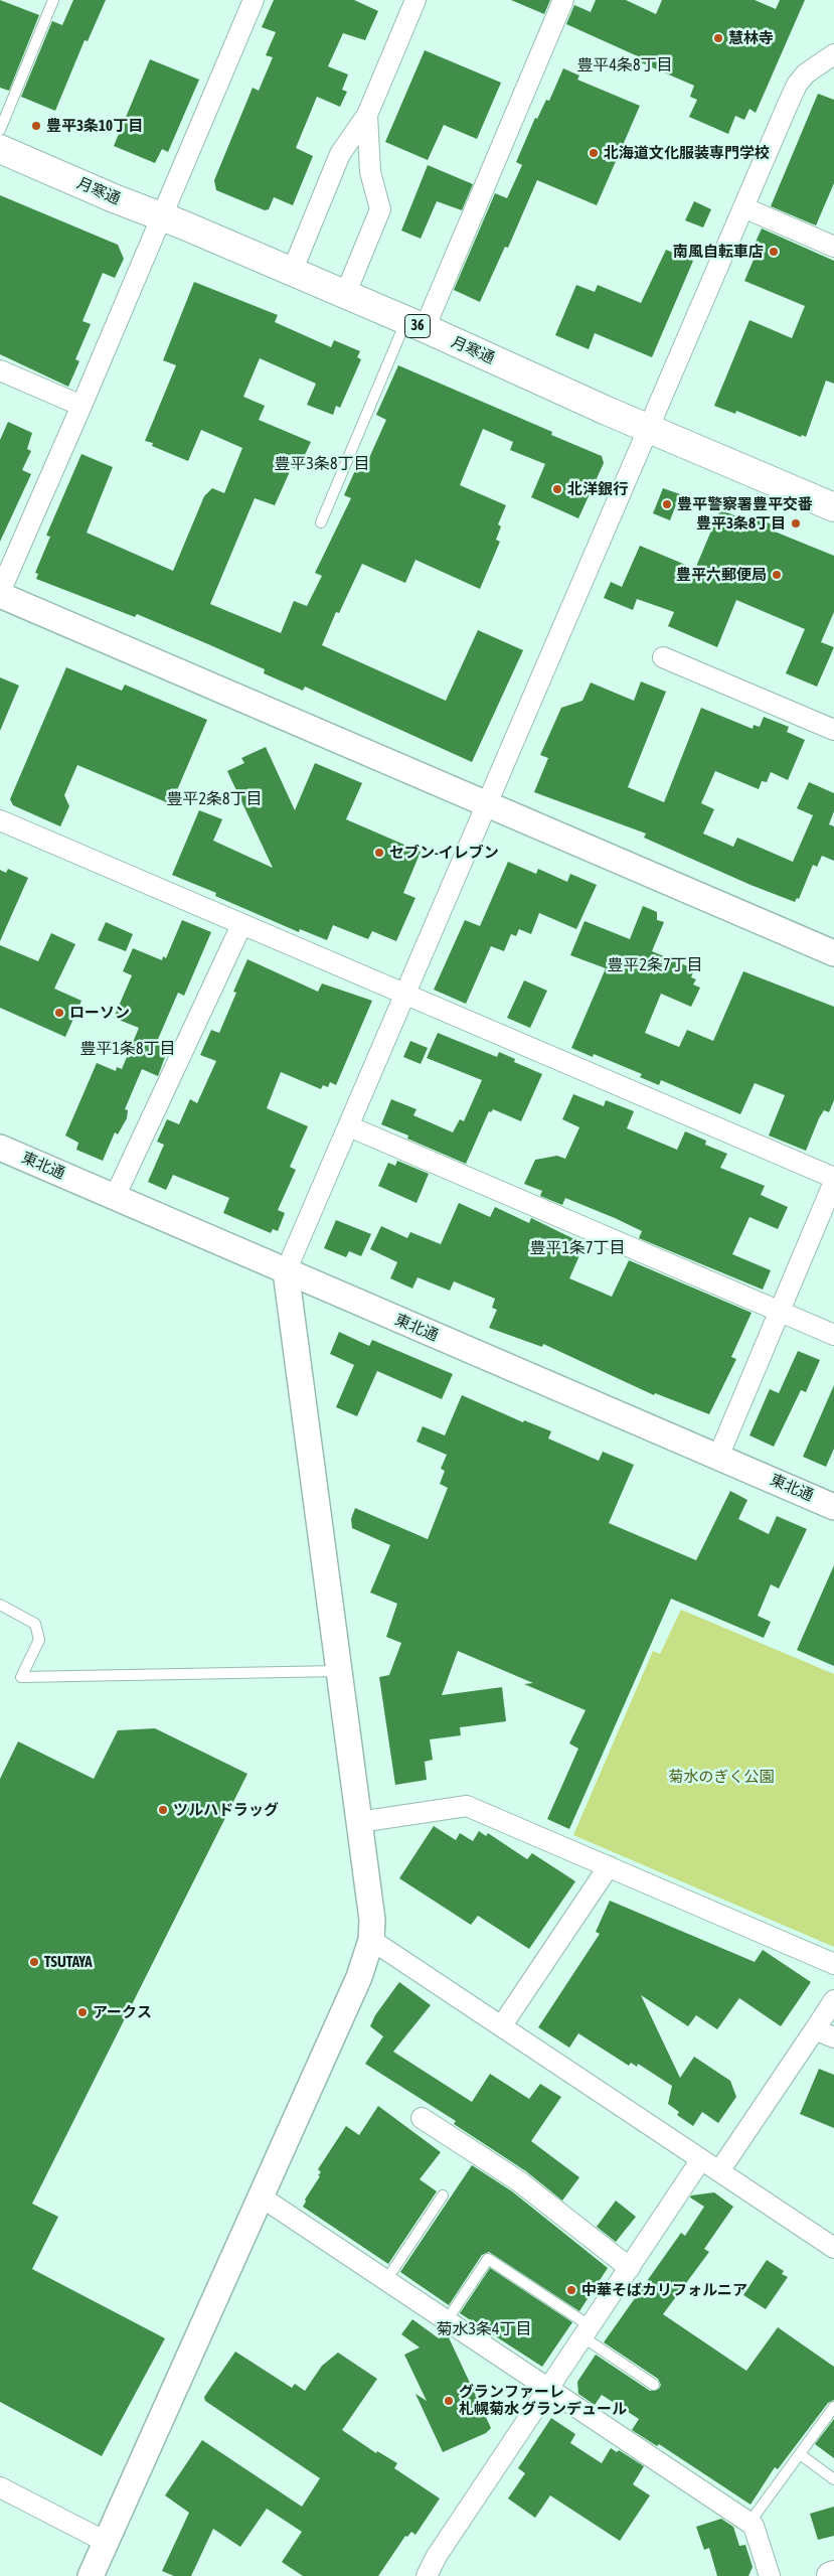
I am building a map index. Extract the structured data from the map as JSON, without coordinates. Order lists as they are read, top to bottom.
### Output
{
  "streets": {
    "highway": ["月寒通", "36"],
    "street": ["東北通"]
  },
  "districts": [
    "豊平4条8丁目",
    "豊平3条8丁目",
    "豊平2条8丁目",
    "豊平2条7丁目",
    "豊平1条8丁目",
    "豊平1条7丁目",
    "菊水3条4丁目"
  ],
  "parks": ["菊水のぎく公園"],
  "places": [
    "慧林寺",
    "豊平3条10丁目",
    "北海道文化服装専門学校",
    "南風自転車店",
    "北洋銀行",
    "豊平警察署豊平交番",
    "豊平3条8丁目",
    "豊平六郵便局",
    "セブン-イレブン",
    "ローソン",
    "ツルハドラッグ",
    "TSUTAYA",
    "アークス",
    "中華そばカリフォルニア",
    "グランファーレ 札幌菊水 グランデュール"
  ]
}
